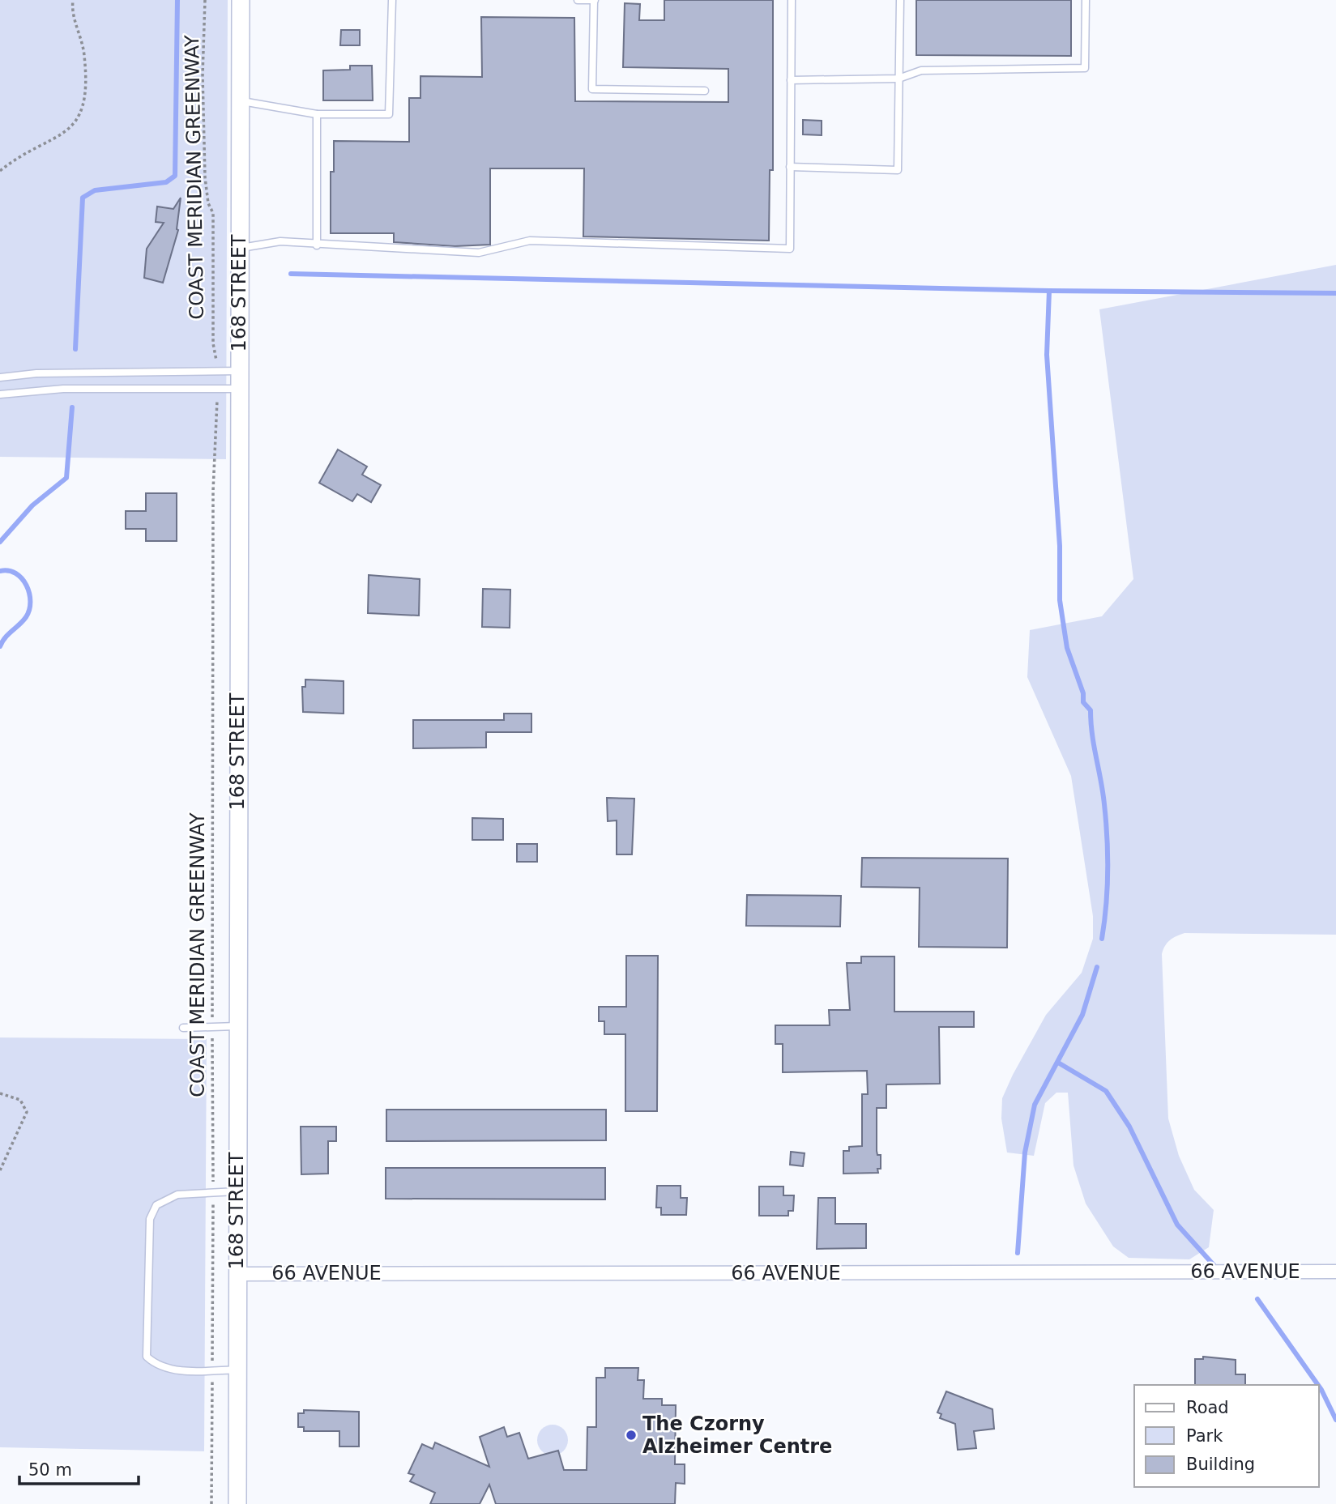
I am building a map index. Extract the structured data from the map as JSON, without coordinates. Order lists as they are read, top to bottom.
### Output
{
  "streets": {
    "main road": ["168 STREET"],
    "street": ["66 AVENUE"],
    "path": ["COAST MERIDIAN GREENWAY"]
  },
  "crossings": [
    ["168 STREET", "66 AVENUE"]
  ],
  "places": ["The Czorny Alzheimer Centre"],
  "legend": ["Road", "Park", "Building"],
  "scale_bar": "50 m"
}
